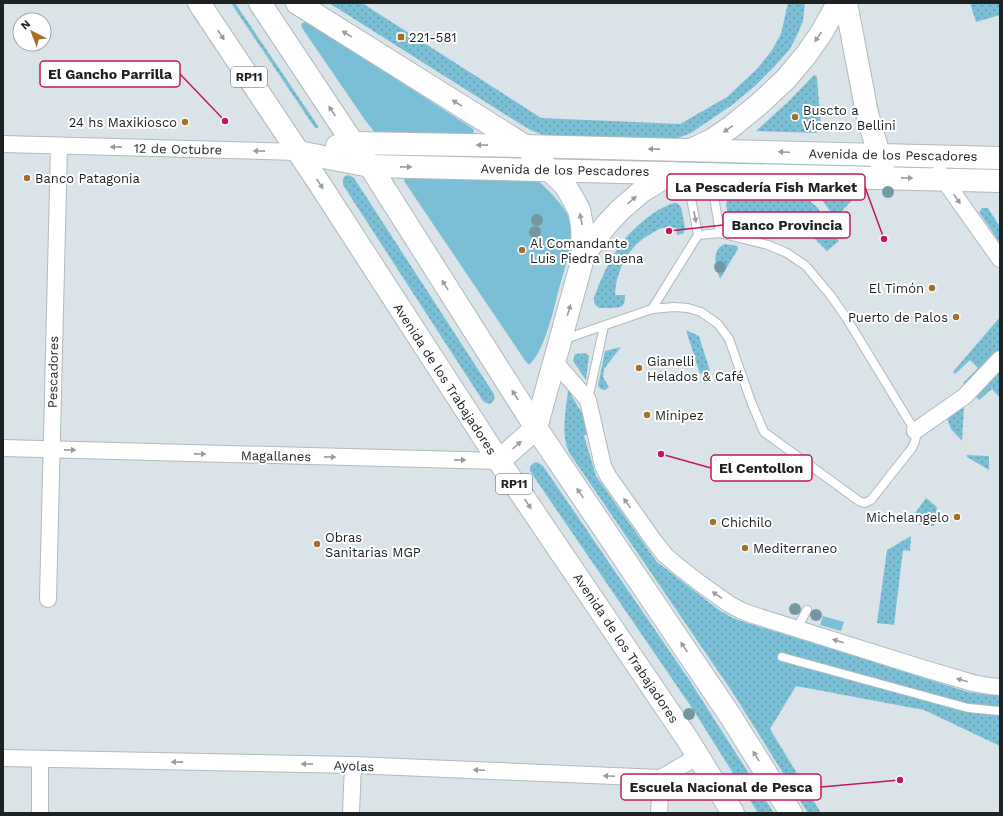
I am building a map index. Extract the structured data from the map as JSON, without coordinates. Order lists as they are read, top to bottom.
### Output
{
  "streets": {
    "main road": [
      "RP11",
      "12 de Octubre",
      "Avenida de los Pescadores",
      "Avenida de los Trabajadores"
    ],
    "street": ["Pescadores", "Magallanes", "Ayolas"]
  },
  "crossings": [
    ["12 de Octubre", "Avenida de los Pescadores"],
    ["12 de Octubre", "Pescadores"],
    ["12 de Octubre", "Avenida de los Trabajadores"],
    ["Avenida de los Pescadores", "Avenida de los Trabajadores"],
    ["Pescadores", "Magallanes"],
    ["Avenida de los Trabajadores", "Magallanes"]
  ],
  "one_way": ["12 de Octubre", "Magallanes", "Ayolas"],
  "places": {
    "transit": ["221-581"],
    "other": [
      "Buscto a Vicenzo Bellini",
      "El Gancho Parrilla",
      "24 hs Maxikiosco",
      "Banco Patagonia",
      "Banco Provincia",
      "La Pescadería Fish Market",
      "Al Comandante Luis Piedra Buena",
      "El Timón",
      "Puerto de Palos",
      "Gianelli Helados & Café",
      "Minipez",
      "El Centollon",
      "Michelangelo",
      "Chichilo",
      "Obras Sanitarias MGP",
      "Mediterraneo",
      "Escuela Nacional de Pesca"
    ]
  },
  "north": "top left"
}
